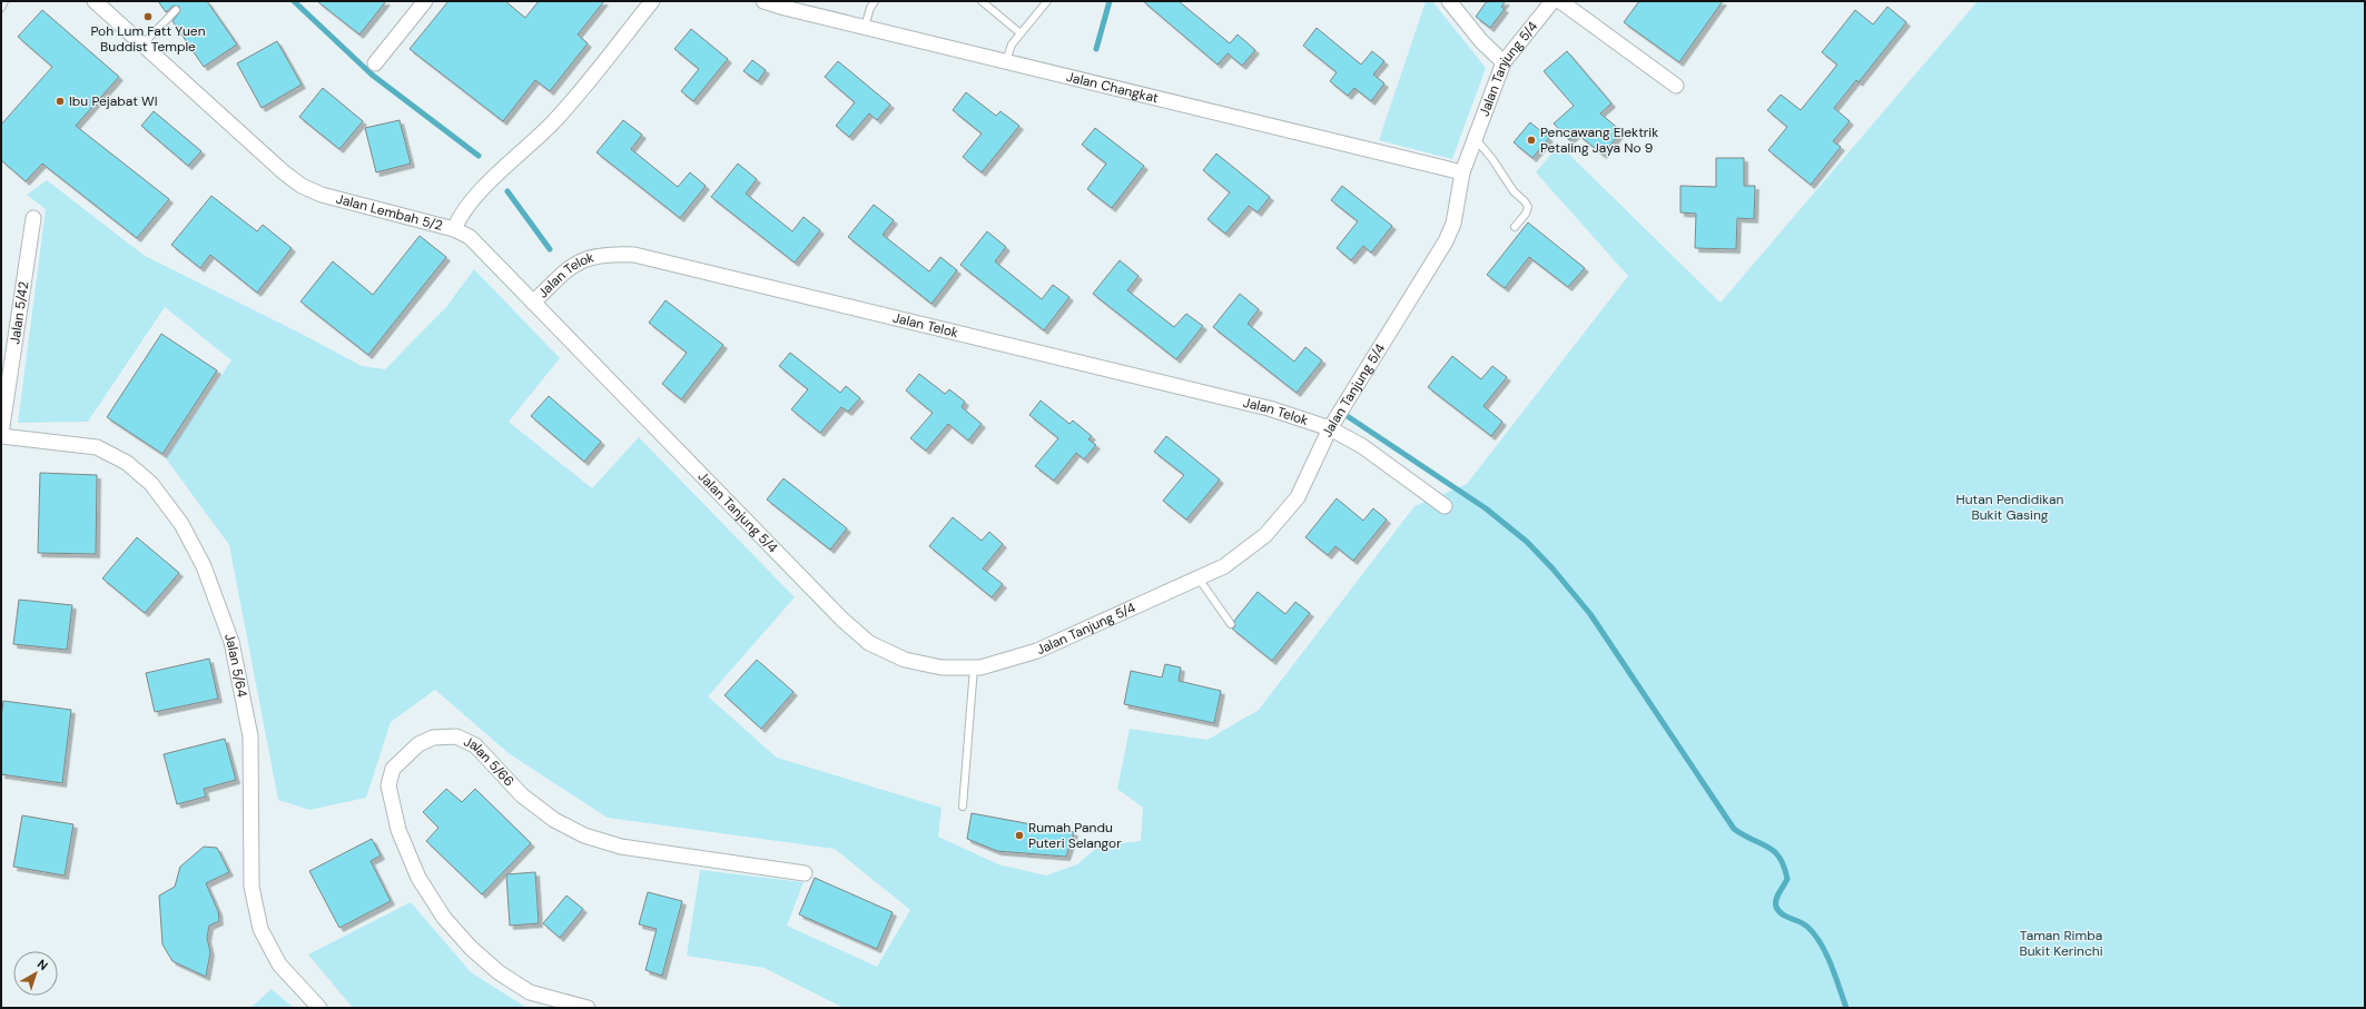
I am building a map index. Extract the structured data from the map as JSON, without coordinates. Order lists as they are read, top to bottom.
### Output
{
  "streets": {
    "street": [
      "Jalan Tanjung 5/4",
      "Jalan Changkat",
      "Jalan Lembah 5/2",
      "Jalan Telok",
      "Jalan 5/42",
      "Jalan 5/64",
      "Jalan 5/66"
    ]
  },
  "crossings": [
    ["Jalan Tanjung 5/4", "Jalan Changkat"],
    ["Jalan Tanjung 5/4", "Jalan Lembah 5/2"],
    ["Jalan Tanjung 5/4", "Jalan Telok"],
    ["Jalan 5/42", "Jalan 5/64"]
  ],
  "parks": ["Hutan Pendidikan Bukit Gasing", "Taman Rimba Bukit Kerinchi"],
  "places": [
    "Poh Lum Fatt Yuen Buddist Temple",
    "Ibu Pejabat WI",
    "Pencawang Elektrik Petaling Jaya No 9",
    "Rumah Pandu Puteri Selangor"
  ],
  "north": "top right"
}
